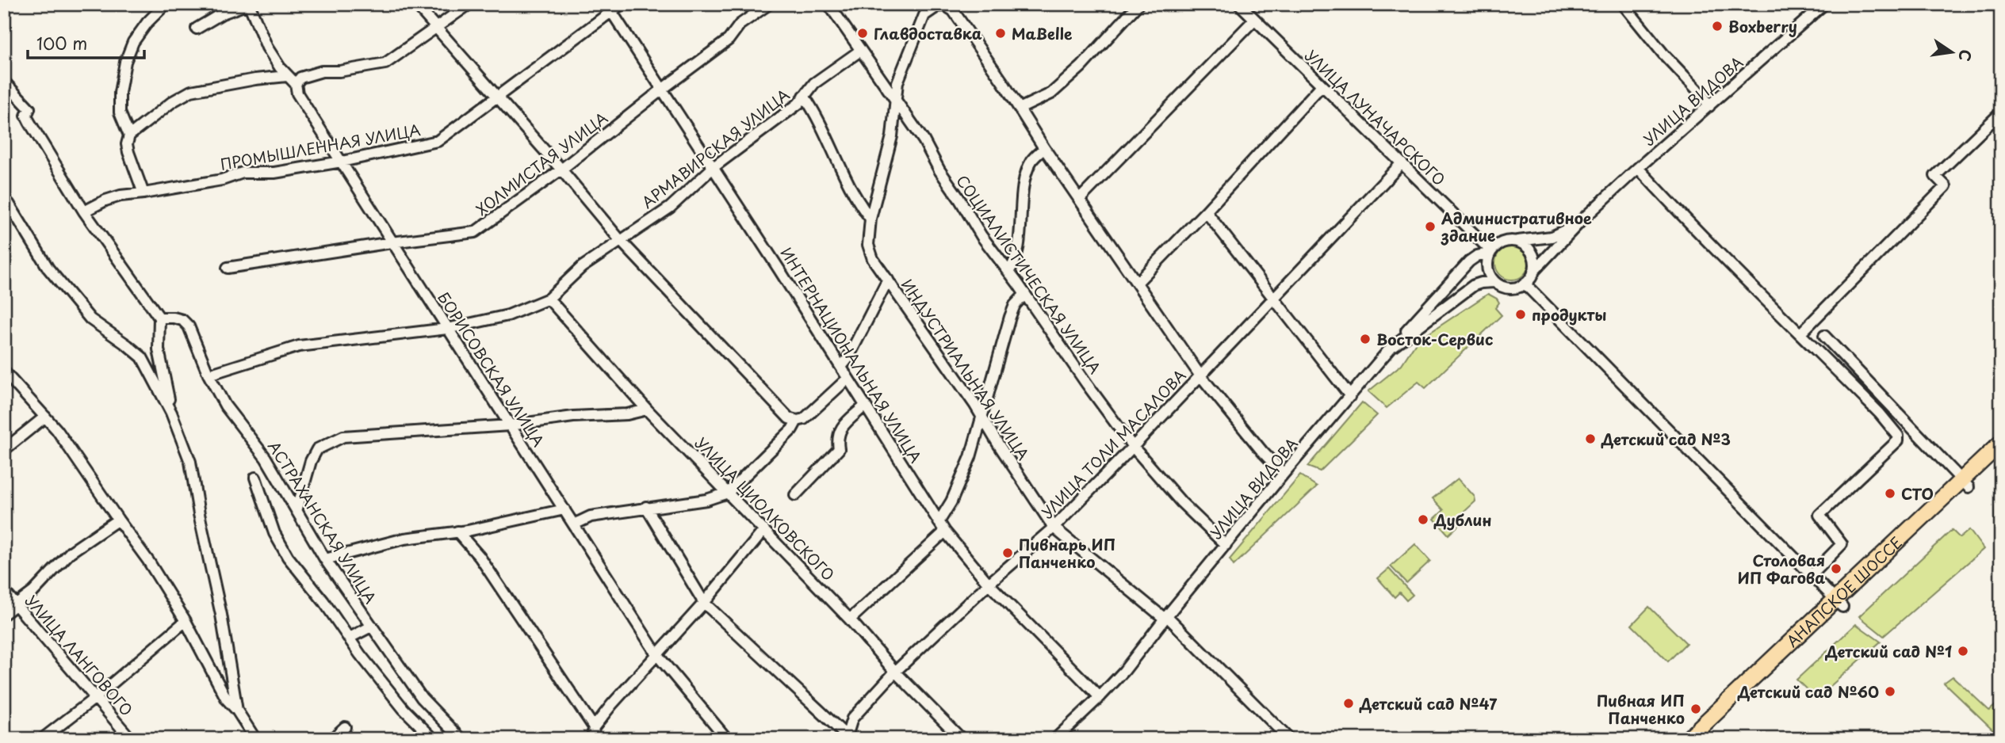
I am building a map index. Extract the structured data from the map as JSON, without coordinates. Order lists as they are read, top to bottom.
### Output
{
  "streets": {
    "highway": ["АНАПСКОЕ ШОССЕ"],
    "street": [
      "УЛИЦА ВИДОВА",
      "УЛИЦА ЛУНАЧАРСКОГО",
      "ПРОМЫШЛЕННАЯ УЛИЦА",
      "АРМАВИРСКАЯ УЛИЦА",
      "ХОЛМИСТАЯ УЛИЦА",
      "СОЦИАЛИСТИЧЕСКАЯ УЛИЦА",
      "ИНТЕРНАЦИОНАЛЬНАЯ УЛИЦА",
      "БОРИСОВСКАЯ УЛИЦА",
      "ИНДУСТРИАЛЬНАЯ УЛИЦА",
      "УЛИЦА ТОЛИ МАСАЛОВА",
      "УЛИЦА ЦИОЛКОВСКОГО",
      "АСТРАХАНСКАЯ УЛИЦА",
      "УЛИЦА ЛАНГОВОГО"
    ]
  },
  "crossings": [
    ["УЛИЦА ВИДОВА", "УЛИЦА ЛУНАЧАРСКОГО"],
    ["УЛИЦА ВИДОВА", "СОЦИАЛИСТИЧЕСКАЯ УЛИЦА"],
    ["УЛИЦА ВИДОВА", "ИНТЕРНАЦИОНАЛЬНАЯ УЛИЦА"],
    ["УЛИЦА ВИДОВА", "ИНДУСТРИАЛЬНАЯ УЛИЦА"],
    ["УЛИЦА ЛУНАЧАРСКОГО", "УЛИЦА ТОЛИ МАСАЛОВА"],
    ["ПРОМЫШЛЕННАЯ УЛИЦА", "ИНТЕРНАЦИОНАЛЬНАЯ УЛИЦА"],
    ["ПРОМЫШЛЕННАЯ УЛИЦА", "БОРИСОВСКАЯ УЛИЦА"],
    ["АРМАВИРСКАЯ УЛИЦА", "СОЦИАЛИСТИЧЕСКАЯ УЛИЦА"],
    ["АРМАВИРСКАЯ УЛИЦА", "ИНТЕРНАЦИОНАЛЬНАЯ УЛИЦА"],
    ["АРМАВИРСКАЯ УЛИЦА", "БОРИСОВСКАЯ УЛИЦА"],
    ["АРМАВИРСКАЯ УЛИЦА", "УЛИЦА ЦИОЛКОВСКОГО"],
    ["АРМАВИРСКАЯ УЛИЦА", "АСТРАХАНСКАЯ УЛИЦА"],
    ["ХОЛМИСТАЯ УЛИЦА", "ИНТЕРНАЦИОНАЛЬНАЯ УЛИЦА"],
    ["ХОЛМИСТАЯ УЛИЦА", "БОРИСОВСКАЯ УЛИЦА"],
    ["СОЦИАЛИСТИЧЕСКАЯ УЛИЦА", "ИНДУСТРИАЛЬНАЯ УЛИЦА"],
    ["СОЦИАЛИСТИЧЕСКАЯ УЛИЦА", "УЛИЦА ТОЛИ МАСАЛОВА"],
    ["ИНТЕРНАЦИОНАЛЬНАЯ УЛИЦА", "УЛИЦА ТОЛИ МАСАЛОВА"],
    ["ИНДУСТРИАЛЬНАЯ УЛИЦА", "УЛИЦА ТОЛИ МАСАЛОВА"],
    ["УЛИЦА ТОЛИ МАСАЛОВА", "УЛИЦА ЦИОЛКОВСКОГО"]
  ],
  "places": [
    "Boxberry",
    "Главдоставка",
    "MaBelle",
    "Административное здание",
    "продукты",
    "Восток-Сервис",
    "Детский сад №3",
    "СТО",
    "Дублин",
    "Пивнарь ИП Панченко",
    "Столовая ИП Фагова",
    "Детский сад №1",
    "Детский сад №60",
    "Детский сад №47",
    "Пивная ИП Панченко"
  ],
  "scale_bar": "100 m",
  "north": "right"
}
